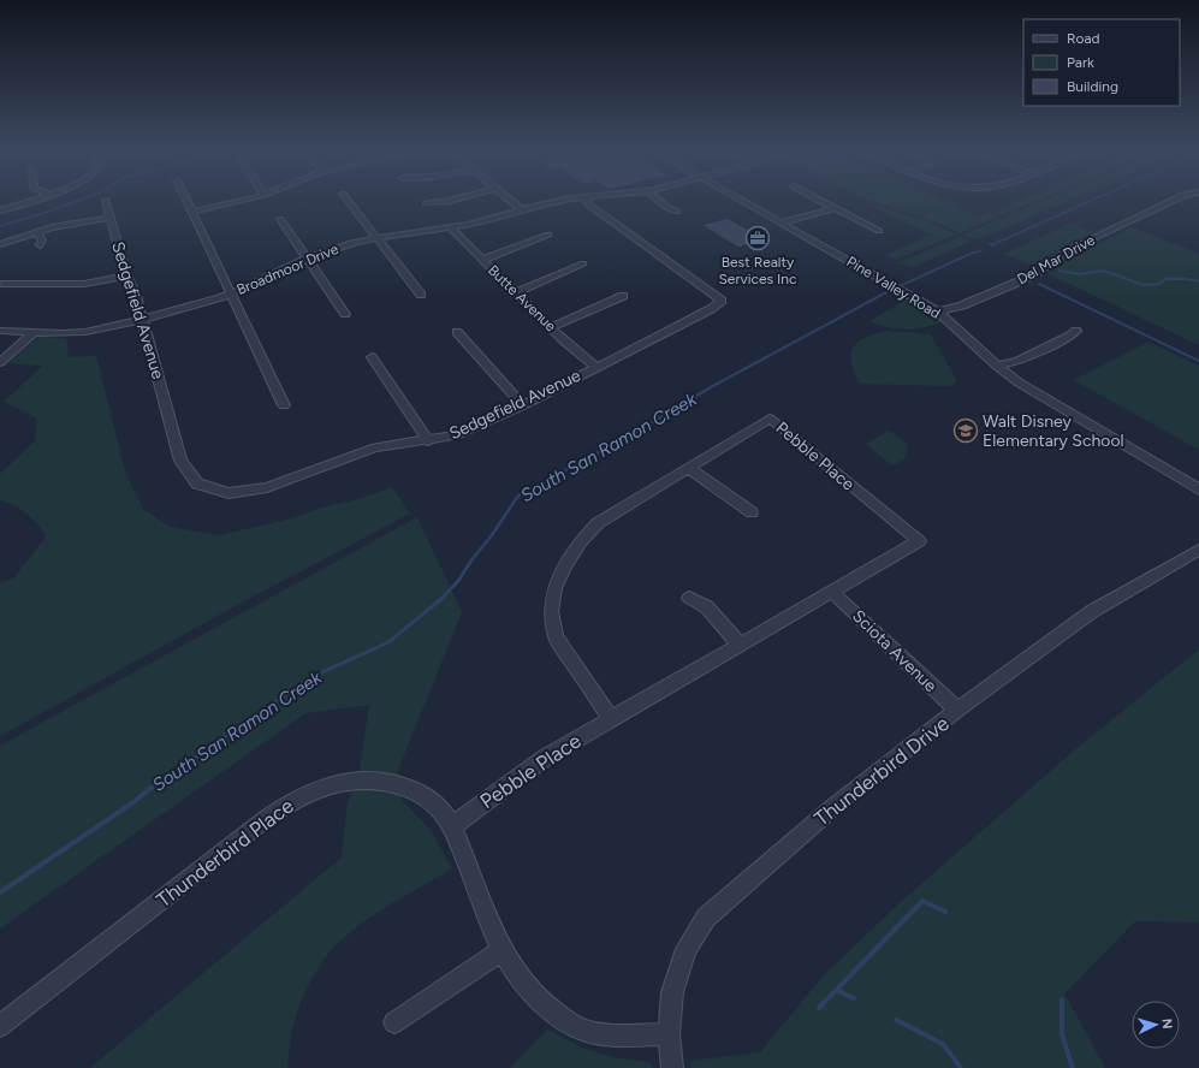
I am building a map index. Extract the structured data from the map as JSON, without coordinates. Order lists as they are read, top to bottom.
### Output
{
  "streets": {
    "street": [
      "Del Mar Drive",
      "Broadmoor Drive",
      "Pine Valley Road",
      "Butte Avenue",
      "Sedgefield Avenue",
      "Pebble Place",
      "Sciota Avenue",
      "Thunderbird Drive",
      "Thunderbird Place"
    ]
  },
  "crossings": [
    ["Del Mar Drive", "Pine Valley Road"],
    ["Broadmoor Drive", "Butte Avenue"],
    ["Broadmoor Drive", "Sedgefield Avenue"],
    ["Butte Avenue", "Sedgefield Avenue"],
    ["Pebble Place", "Sciota Avenue"],
    ["Pebble Place", "Thunderbird Place"],
    ["Sciota Avenue", "Thunderbird Drive"],
    ["Thunderbird Drive", "Thunderbird Place"]
  ],
  "water": ["South San Ramon Creek"],
  "places": {
    "office": ["Best Realty Services Inc"],
    "school or university": ["Walt Disney Elementary School"]
  },
  "legend": ["Road", "Park", "Building"],
  "north": "right"
}
